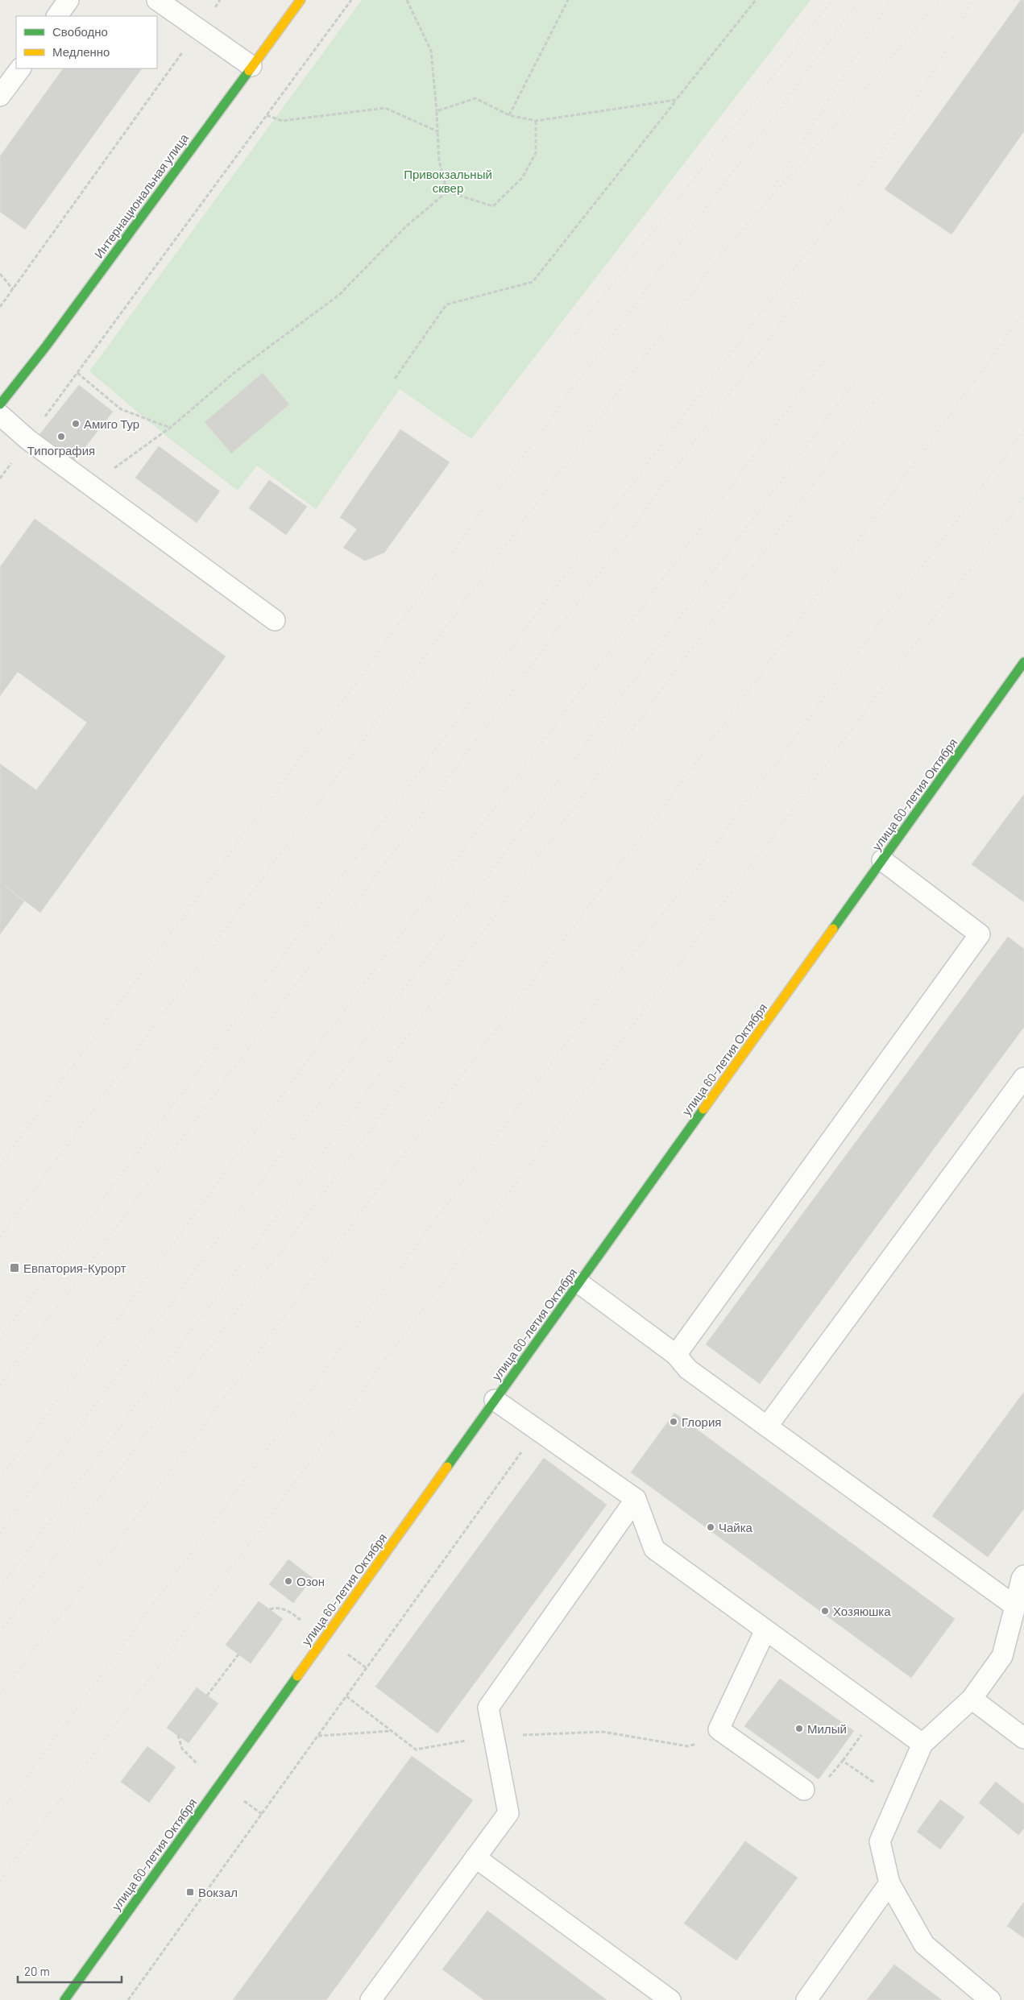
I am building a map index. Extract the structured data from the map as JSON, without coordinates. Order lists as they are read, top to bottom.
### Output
{
  "streets": {
    "street": ["Интернациональная улица", "улица 60-летия Октября"]
  },
  "parks": ["Привокзальный сквер"],
  "places": {
    "other": [
      "Амиго Тур",
      "Типография",
      "Глория",
      "Чайка",
      "Озон",
      "Хозяюшка",
      "Милый"
    ],
    "transit": ["Евпатория-Курорт", "Вокзал"]
  },
  "legend": ["Свободно", "Медленно"],
  "scale_bar": "20 m"
}
